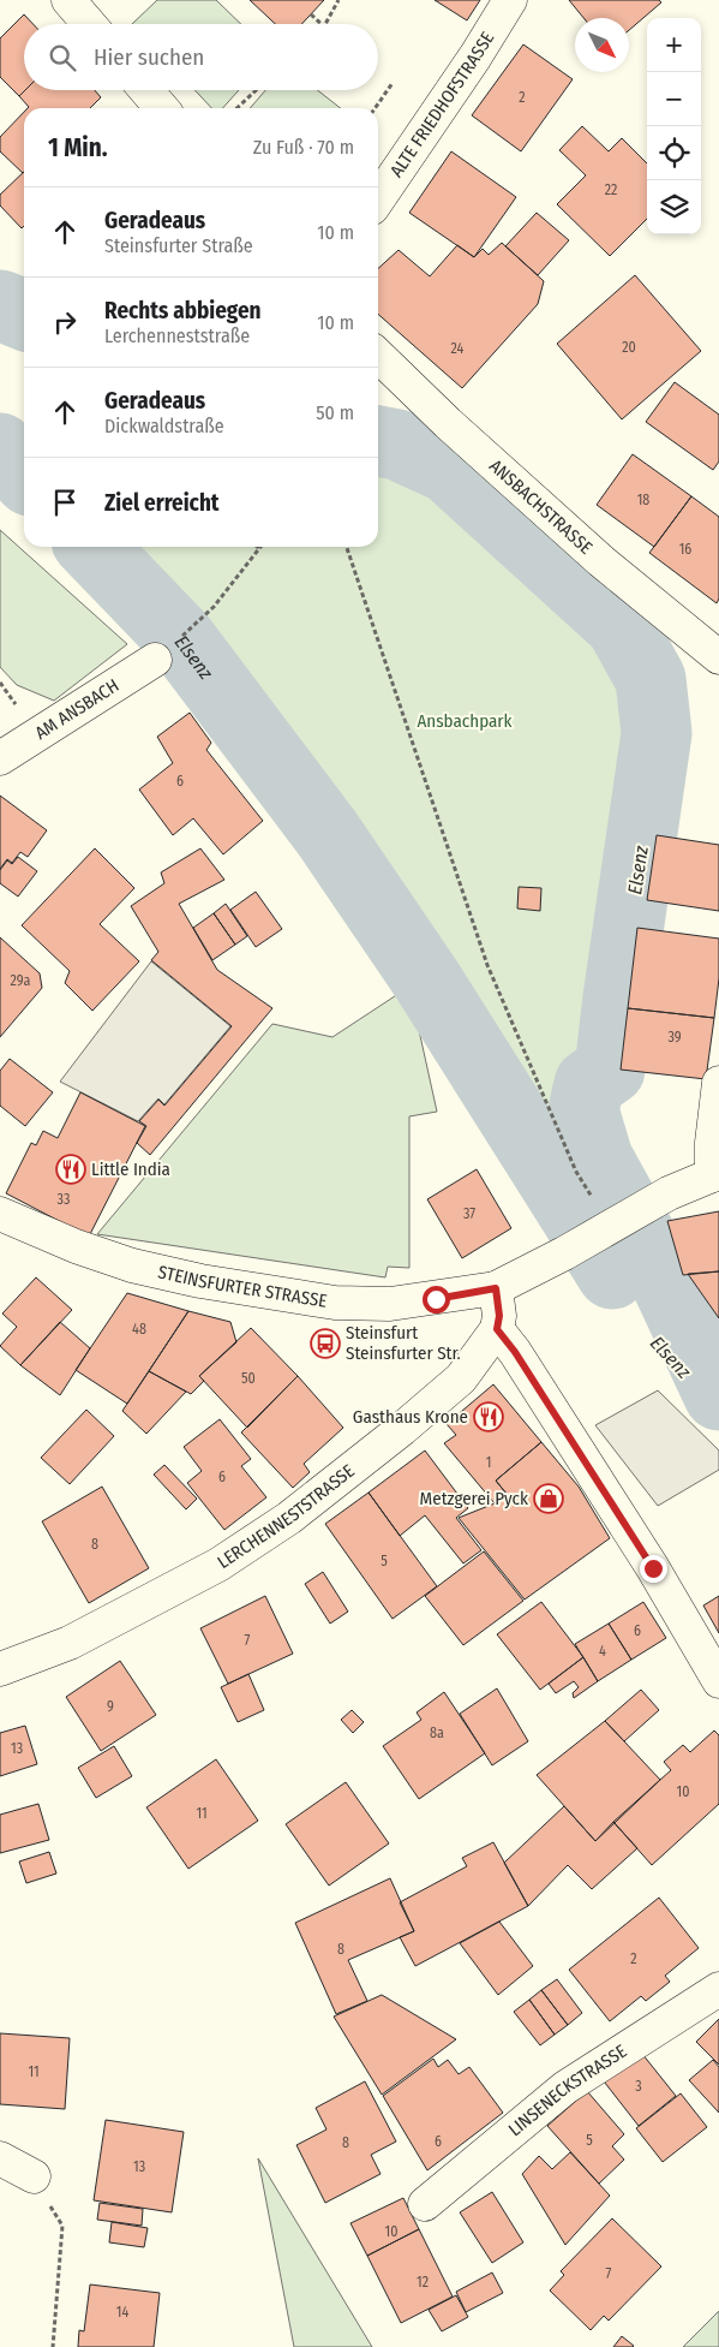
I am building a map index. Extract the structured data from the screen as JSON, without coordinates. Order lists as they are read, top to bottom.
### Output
{
  "streets": {
    "street": [
      "ALTE FRIEDHOFSTRASSE",
      "ANSBACHSTRASSE",
      "AM ANSBACH",
      "STEINSFURTER STRASSE",
      "LERCHENNESTSTRASSE",
      "LINSENECKSTRASSE"
    ]
  },
  "water": ["Elsenz"],
  "parks": ["Ansbachpark"],
  "places": {
    "restaurant": ["Little India", "Gasthaus Krone"],
    "bus stop": ["Steinsfurt Steinsfurter Str."],
    "shop": ["Metzgerei Pyck"]
  },
  "house_numbers": [
    "2",
    "22",
    "20",
    "24",
    "18",
    "16",
    "6",
    "29a",
    "39",
    "33",
    "37",
    "48",
    "50",
    "1",
    "6",
    "8",
    "5",
    "6",
    "7",
    "4",
    "9",
    "8a",
    "13",
    "10",
    "11",
    "8",
    "2",
    "11",
    "3",
    "5",
    "6",
    "8",
    "13",
    "10",
    "7",
    "12",
    "14"
  ],
  "north": "bottom right",
  "page": {
    "map_buttons": ["+", "−"],
    "search": "Hier suchen",
    "heading": ["1 Min.", "Zu Fuß · 70 m"],
    "list": [
      ["Geradeaus", "Steinsfurter Straße", "10 m"],
      ["Rechts abbiegen", "Lerchenneststraße", "10 m"],
      ["Geradeaus", "Dickwaldstraße", "50 m"],
      "Ziel erreicht"
    ]
  }
}
